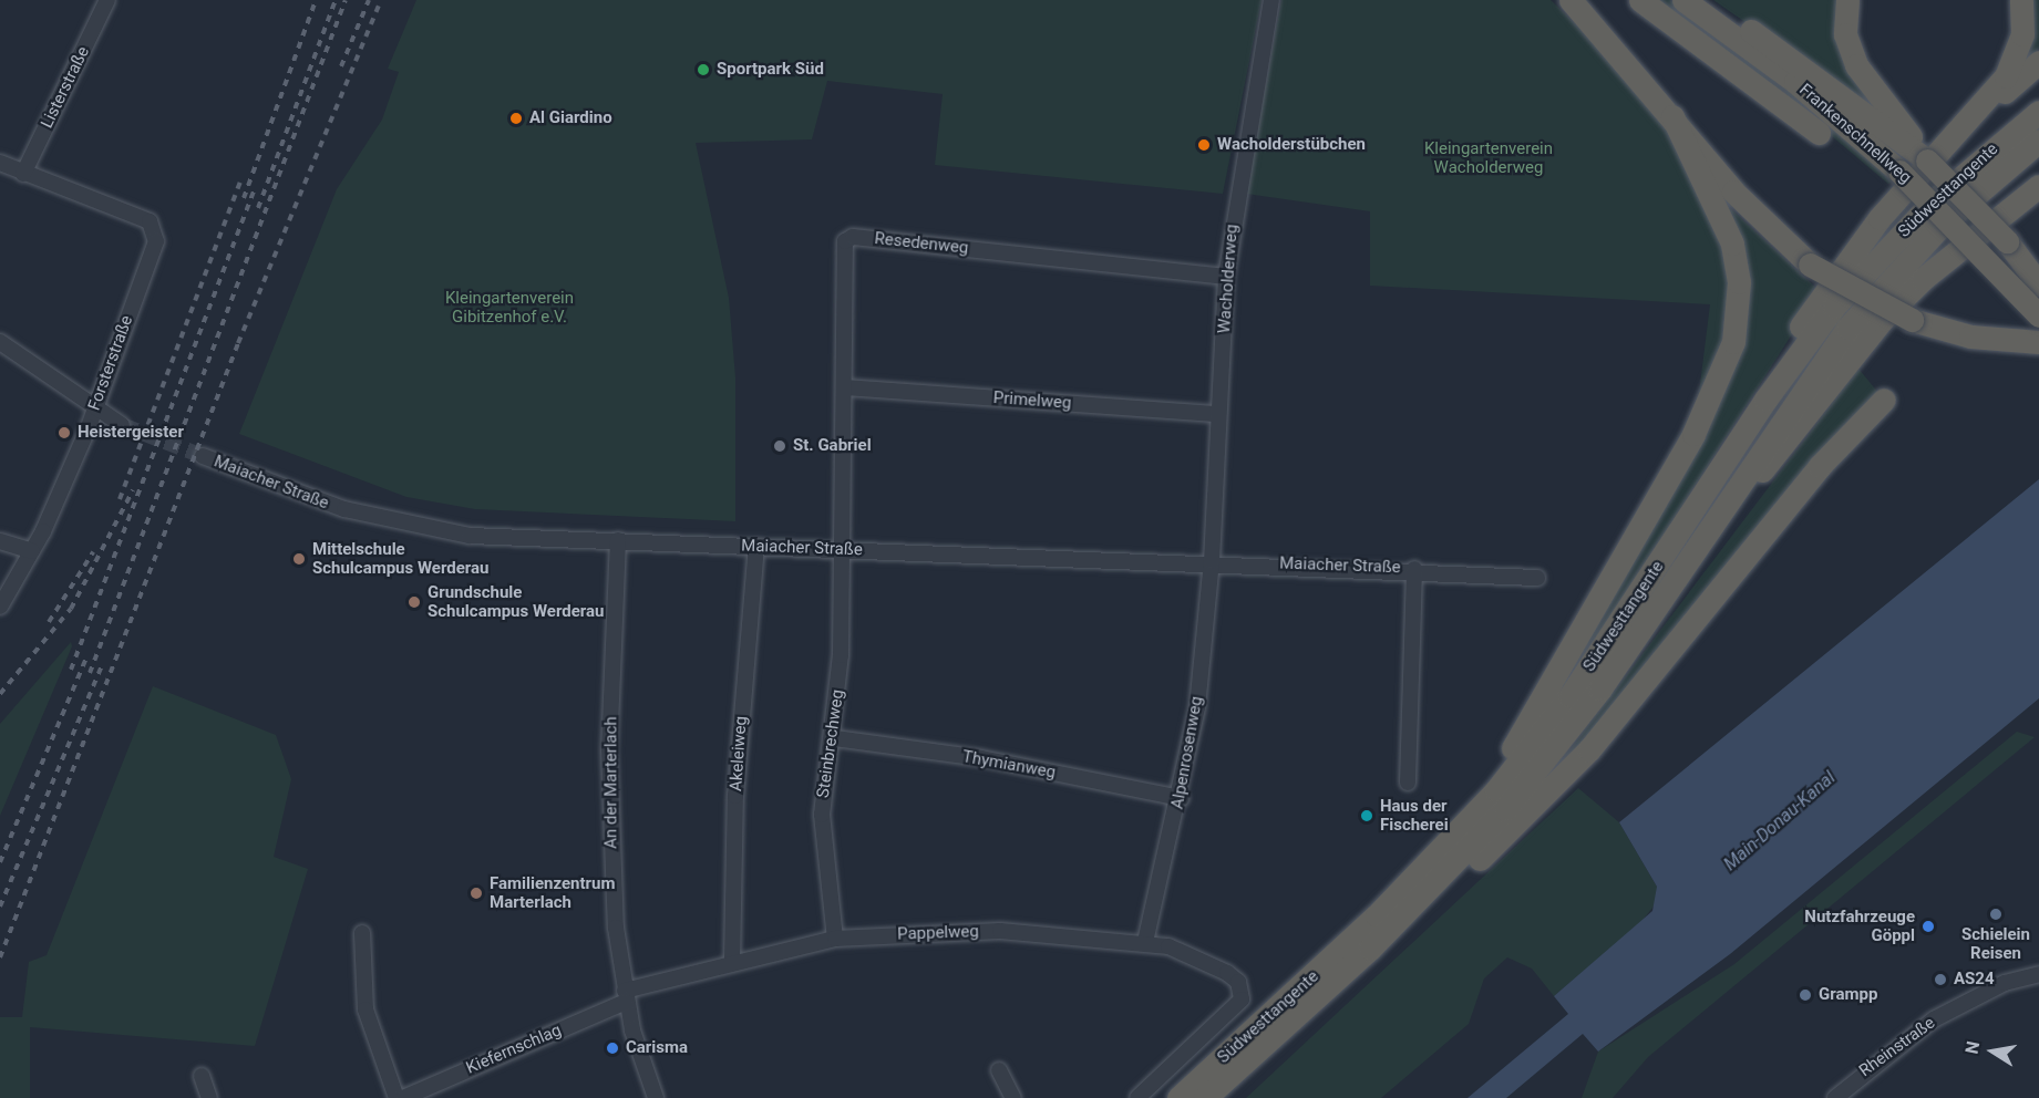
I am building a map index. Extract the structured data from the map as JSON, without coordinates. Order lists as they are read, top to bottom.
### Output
{
  "streets": {
    "highway": ["Frankenschnellweg", "Südwesttangente"],
    "street": [
      "Listerstraße",
      "Resedenweg",
      "Wacholderweg",
      "Forsterstraße",
      "Primelweg",
      "Maiacher Straße",
      "Steinbrechweg",
      "Alpenrosenweg",
      "Akeleiweg",
      "Thymianweg",
      "An der Marterlach",
      "Pappelweg",
      "Rheinstraße",
      "Kiefernschlag"
    ]
  },
  "crossings": [
    ["Listerstraße", "Forsterstraße"],
    ["Resedenweg", "Wacholderweg"],
    ["Resedenweg", "Primelweg"],
    ["Resedenweg", "Maiacher Straße"],
    ["Resedenweg", "Steinbrechweg"],
    ["Wacholderweg", "Primelweg"],
    ["Wacholderweg", "Maiacher Straße"],
    ["Wacholderweg", "Alpenrosenweg"],
    ["Maiacher Straße", "Steinbrechweg"],
    ["Maiacher Straße", "Alpenrosenweg"],
    ["Maiacher Straße", "Akeleiweg"],
    ["Maiacher Straße", "An der Marterlach"],
    ["Steinbrechweg", "Thymianweg"],
    ["Steinbrechweg", "Pappelweg"],
    ["Alpenrosenweg", "Thymianweg"],
    ["Alpenrosenweg", "Pappelweg"],
    ["Akeleiweg", "Pappelweg"],
    ["An der Marterlach", "Pappelweg"],
    ["An der Marterlach", "Kiefernschlag"],
    ["Pappelweg", "Kiefernschlag"]
  ],
  "water": ["Main-Donau-Kanal"],
  "parks": ["Kleingartenverein Wacholderweg", "Kleingartenverein Gibitzenhof e.V."],
  "places": [
    "Sportpark Süd",
    "Al Giardino",
    "Wacholderstübchen",
    "Heistergeister",
    "St. Gabriel",
    "Mittelschule Schulcampus Werderau",
    "Grundschule Schulcampus Werderau",
    "Haus der Fischerei",
    "Familienzentrum Marterlach",
    "Schielein Reisen",
    "Nutzfahrzeuge Göppl",
    "AS24",
    "Grampp",
    "Carisma"
  ],
  "north": "left"
}
